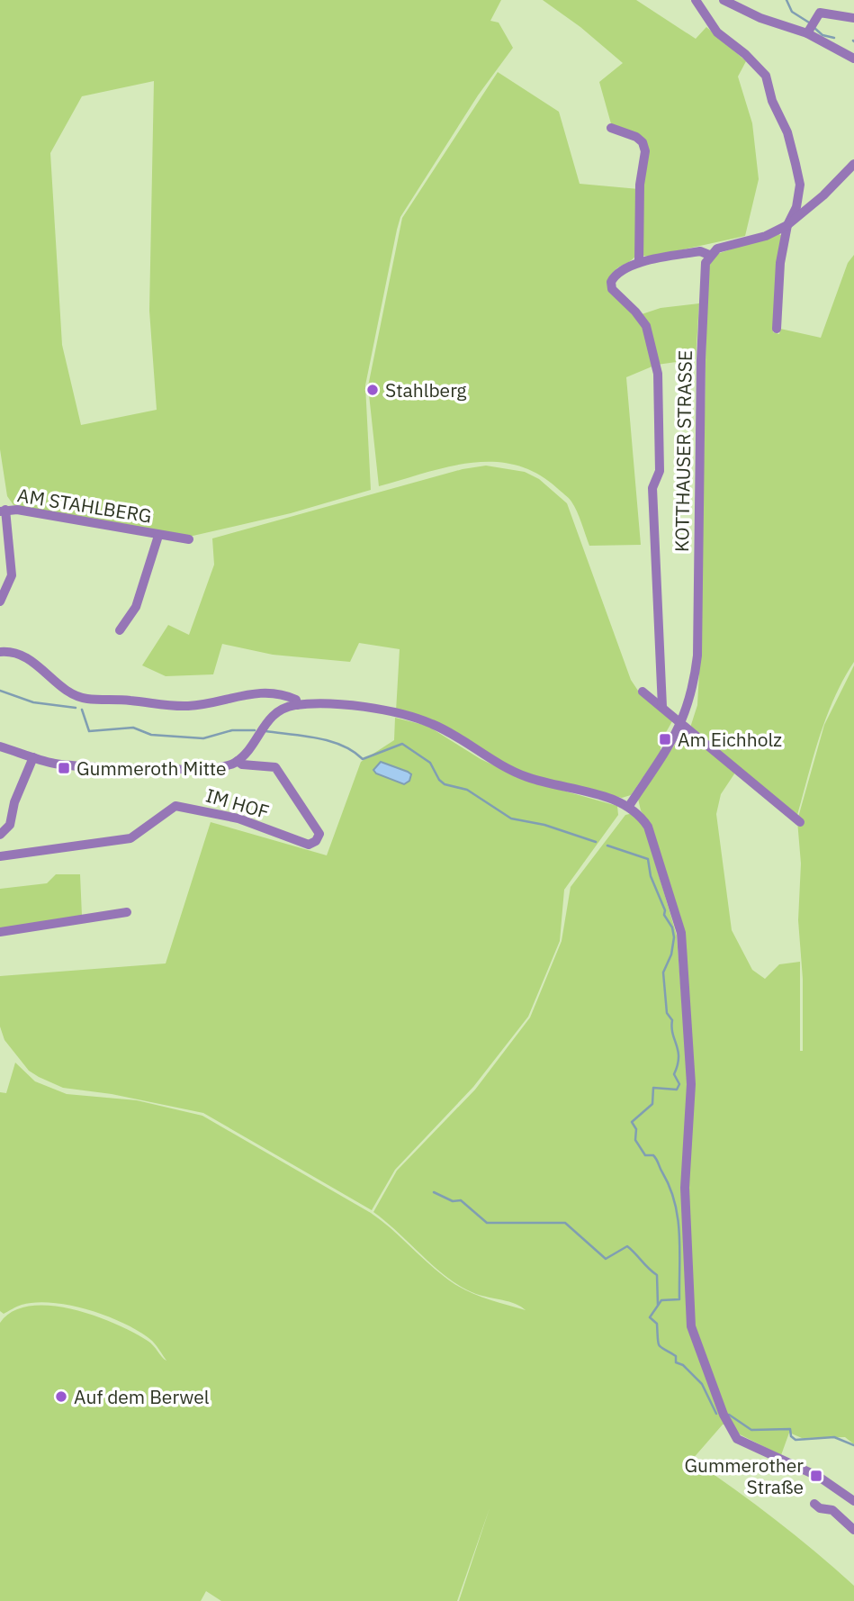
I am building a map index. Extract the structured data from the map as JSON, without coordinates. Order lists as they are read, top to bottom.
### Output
{
  "streets": {
    "street": ["KOTTHAUSER STRASSE", "AM STAHLBERG", "IM HOF"]
  },
  "places": {
    "other": ["Stahlberg", "Auf dem Berwel"],
    "transit": ["Am Eichholz", "Gummeroth Mitte", "Gummerother Straße"]
  }
}
